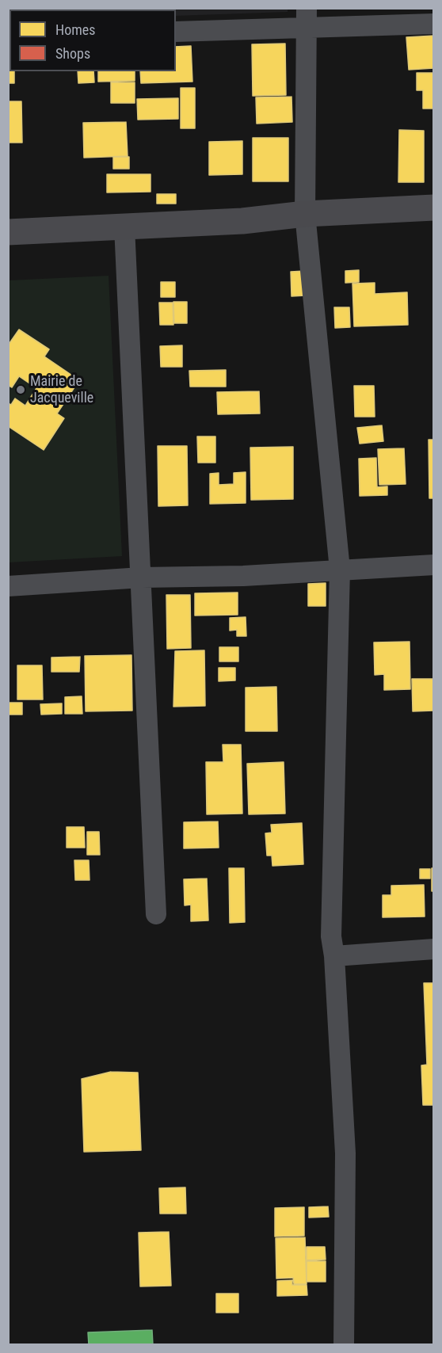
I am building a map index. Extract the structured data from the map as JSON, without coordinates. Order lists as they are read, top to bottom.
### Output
{
  "places": ["Mairie de Jacqueville"],
  "legend": ["Homes", "Shops"]
}
